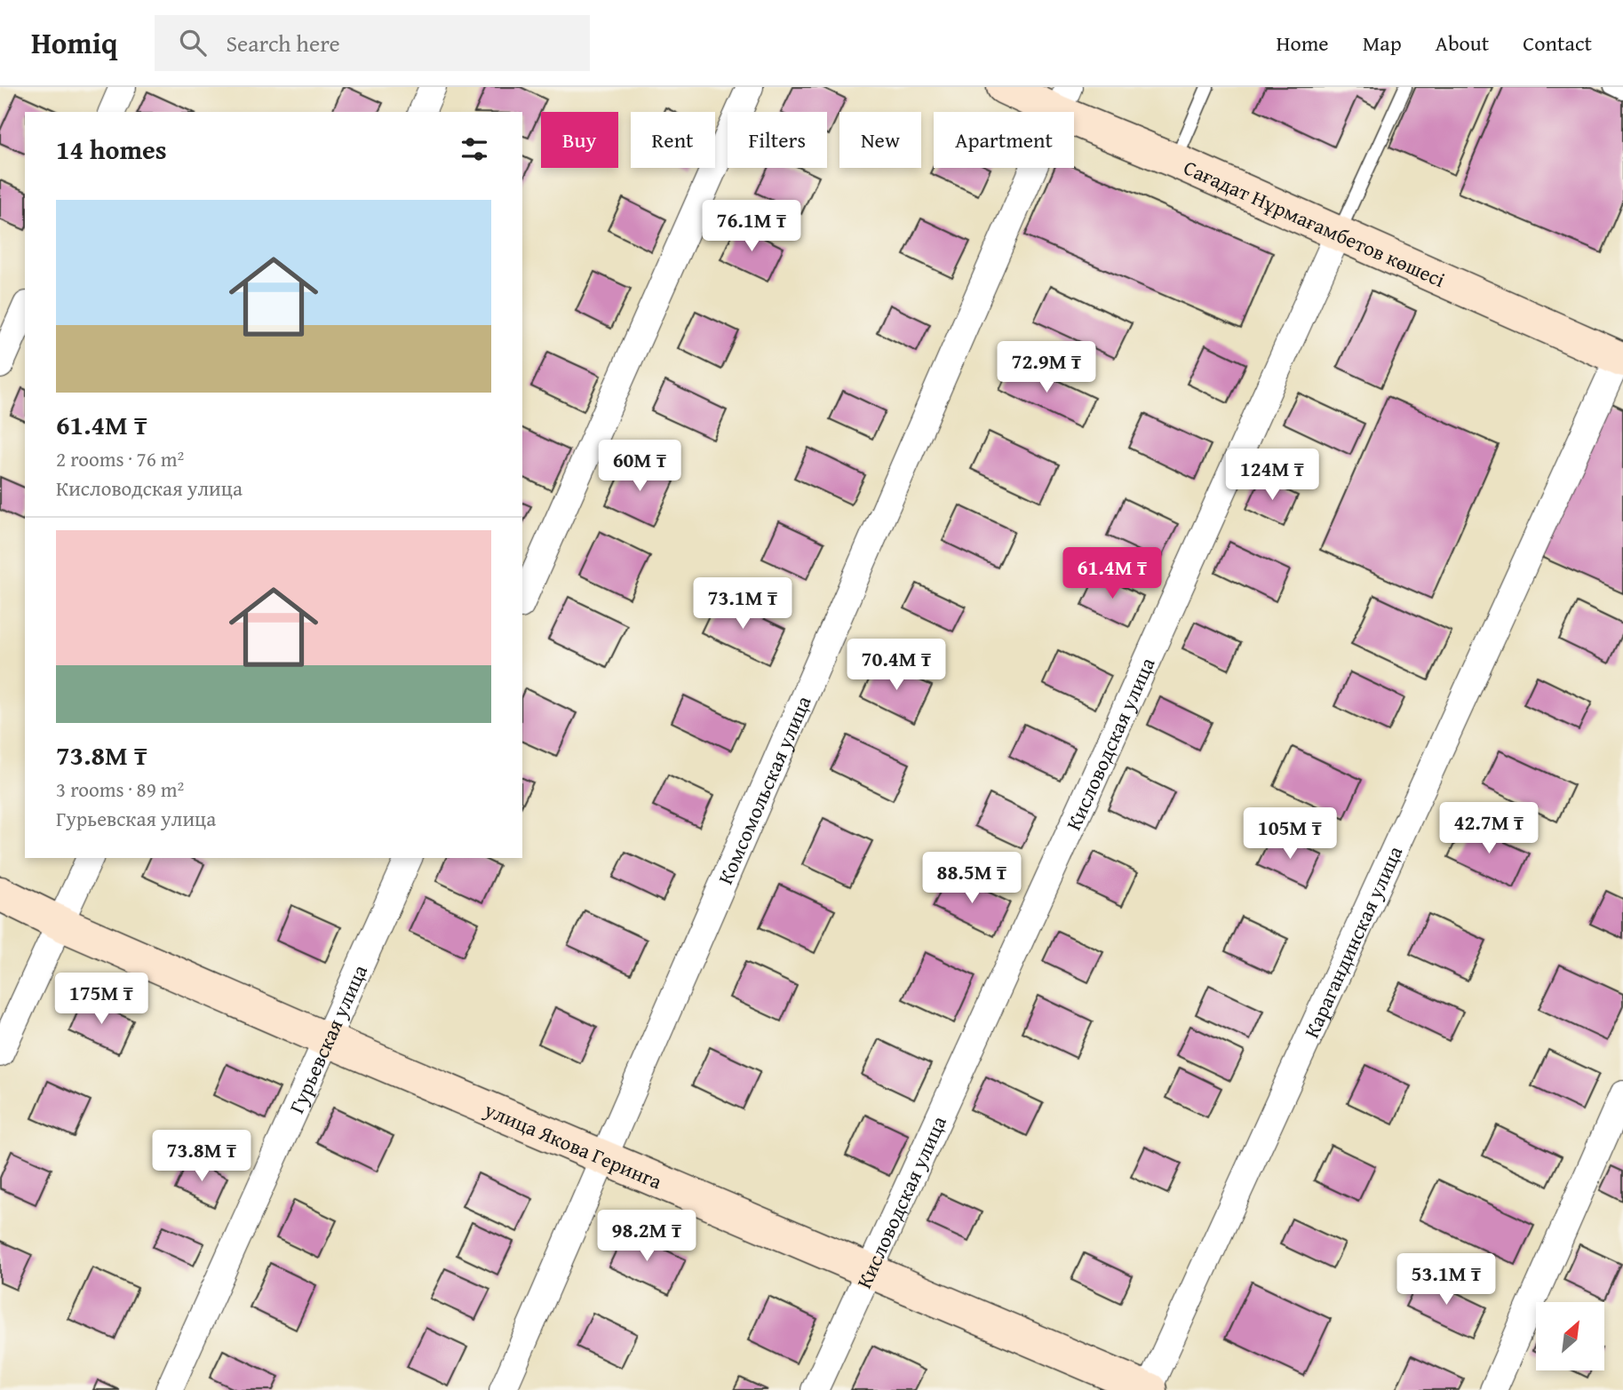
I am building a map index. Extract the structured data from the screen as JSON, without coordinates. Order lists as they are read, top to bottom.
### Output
{
  "streets": {
    "street": [
      "Сағадат Нұрмағамбетов көшесі",
      "Кисловодская улица",
      "Комсомольская улица",
      "Карагандинская улица",
      "Гурьевская улица",
      "улица Якова Геринга"
    ]
  },
  "crossings": [
    ["Сағадат Нұрмағамбетов көшесі", "Кисловодская улица"],
    ["Сағадат Нұрмағамбетов көшесі", "Комсомольская улица"],
    ["Сағадат Нұрмағамбетов көшесі", "Карагандинская улица"],
    ["Кисловодская улица", "улица Якова Геринга"],
    ["Комсомольская улица", "улица Якова Геринга"],
    ["Карагандинская улица", "улица Якова Геринга"],
    ["Гурьевская улица", "улица Якова Геринга"]
  ],
  "north": "top right",
  "page": {
    "header": "Homiq",
    "search": "Search here",
    "nav": [
      "Home",
      "Map",
      "About",
      "Contact"
    ],
    "chip": [
      "Buy",
      "Rent",
      "Filters",
      "New",
      "Apartment"
    ],
    "heading": "14 homes",
    "list": [
      {
        "name": "61.4M ₸",
        "note": "2 rooms · 76 m² · Кисловодская улица"
      },
      {
        "name": "73.8M ₸",
        "note": "3 rooms · 89 m² · Гурьевская улица"
      }
    ],
    "price": [
      "76.1M ₸",
      "72.9M ₸",
      "60M ₸",
      "124M ₸",
      "61.4M ₸",
      "73.1M ₸",
      "70.4M ₸",
      "42.7M ₸",
      "105M ₸",
      "88.5M ₸",
      "175M ₸",
      "73.8M ₸",
      "98.2M ₸",
      "53.1M ₸"
    ]
  }
}
